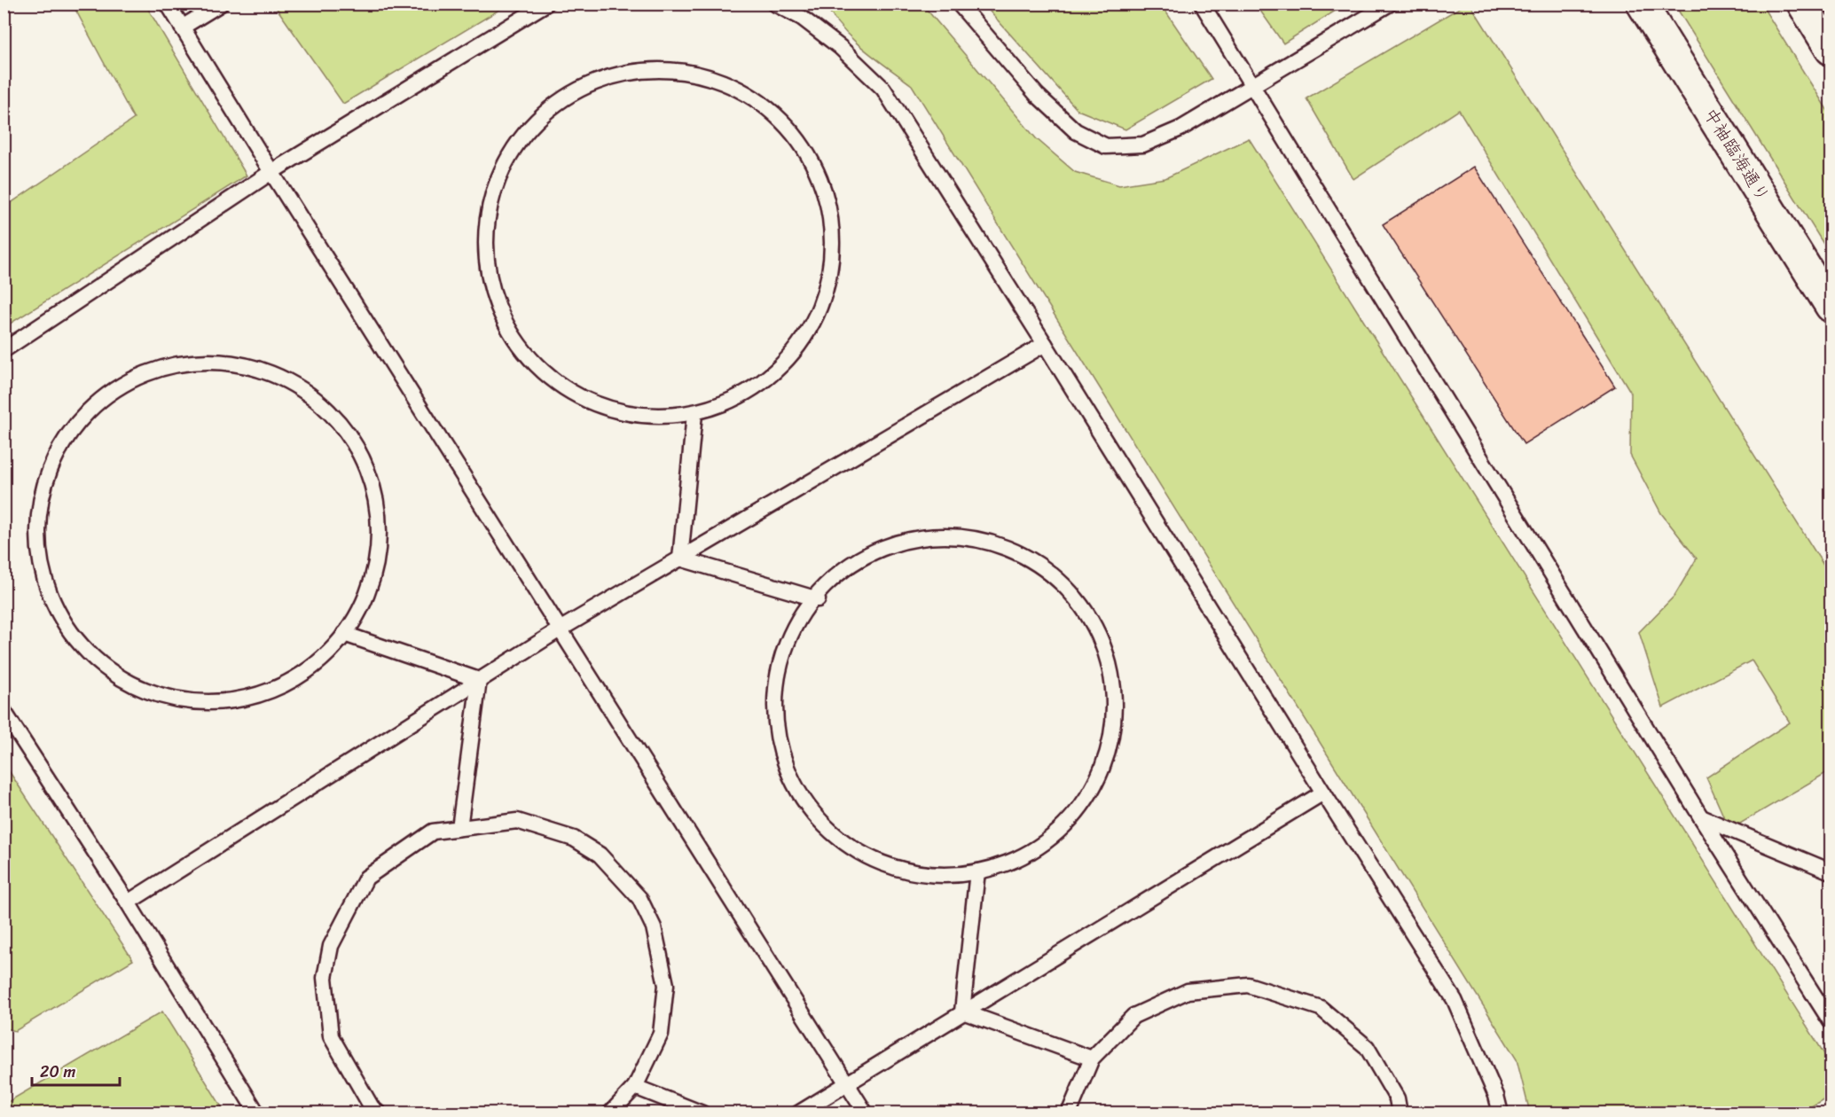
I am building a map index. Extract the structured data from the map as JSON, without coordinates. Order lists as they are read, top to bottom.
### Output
{
  "streets": {
    "street": ["中袖臨海通り"]
  },
  "scale_bar": "20 m"
}
